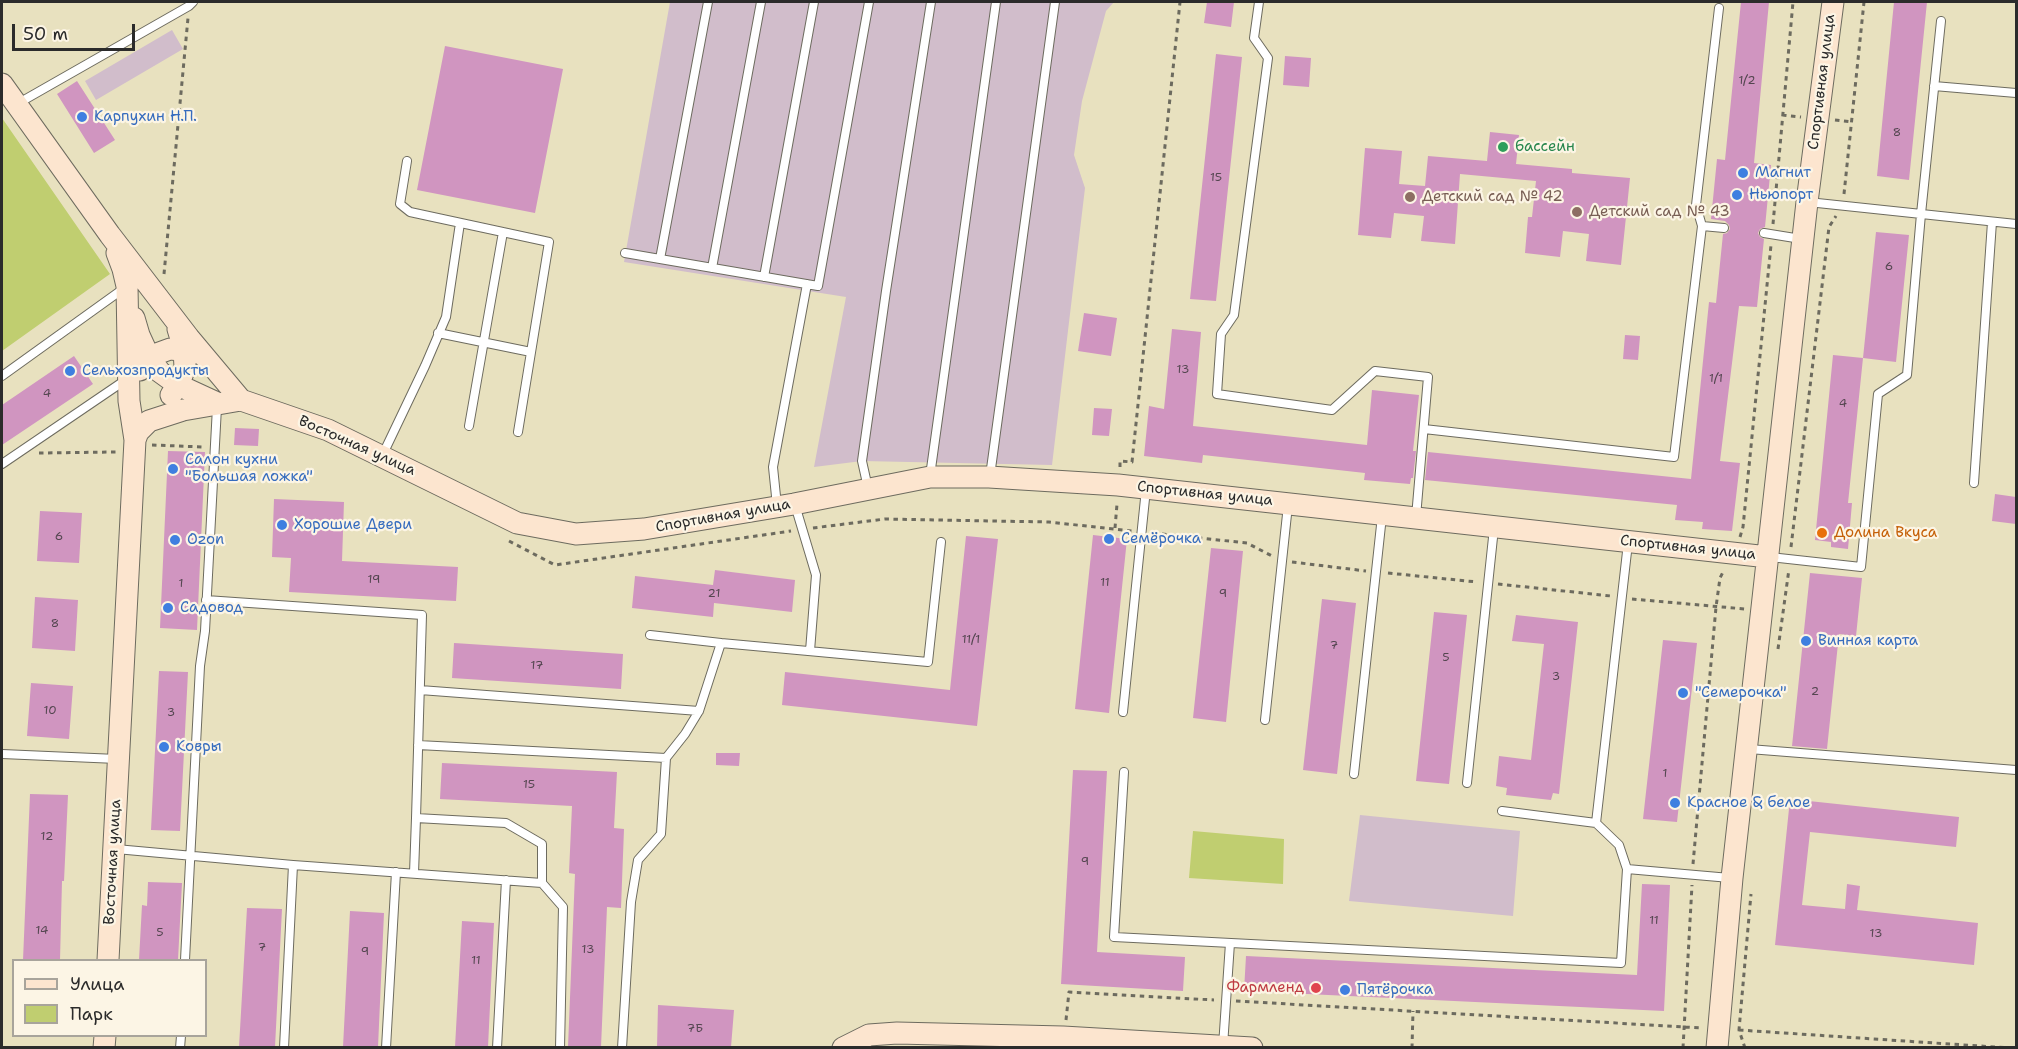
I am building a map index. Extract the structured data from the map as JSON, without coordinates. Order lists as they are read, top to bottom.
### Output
{
  "streets": {
    "street": ["Спортивная улица", "Восточная улица"]
  },
  "crossings": [
    ["Спортивная улица", "Восточная улица"]
  ],
  "places": [
    "Карпухин Н.П.",
    "бассейн",
    "Магнит",
    "Ньюпорт",
    "Детский сад № 42",
    "Детский сад № 43",
    "Сельхозпродукты",
    "Салон кухни \"Большая ложка\"",
    "Хорошие Двери",
    "Долина Вкуса",
    "Семёрочка",
    "Ozon",
    "Садовод",
    "Винная карта",
    "\"Семерочка\"",
    "Ковры",
    "Красное & белое",
    "Фармленд",
    "Пятёрочка"
  ],
  "house_numbers": [
    "1/2",
    "8",
    "15",
    "6",
    "13",
    "1/1",
    "4",
    "4",
    "6",
    "19",
    "11",
    "1",
    "21",
    "9",
    "8",
    "11/1",
    "7",
    "5",
    "17",
    "3",
    "2",
    "10",
    "3",
    "1",
    "15",
    "12",
    "9",
    "11",
    "14",
    "5",
    "13",
    "7",
    "13",
    "9",
    "11",
    "7Б"
  ],
  "legend": ["Улица", "Парк"],
  "scale_bar": "50 m"
}
